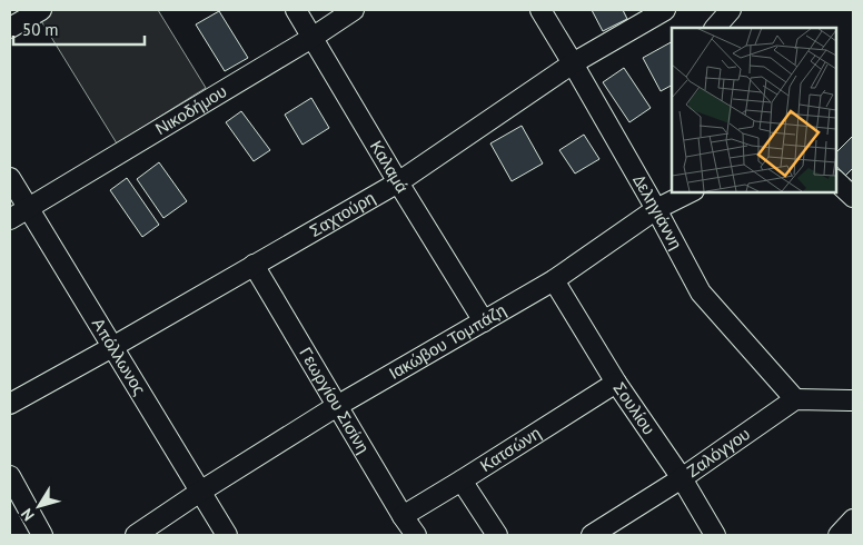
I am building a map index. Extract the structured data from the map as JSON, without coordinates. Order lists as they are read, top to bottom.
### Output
{
  "streets": {
    "street": [
      "Νικοδήμου",
      "Καλαμά",
      "Δεληγιάννη",
      "Σαχτούρη",
      "Ιακώβου Τομπάζη",
      "Απόλλωνος",
      "Γεωργίου Σισίνη",
      "Σουλίου",
      "Κατσώνη",
      "Ζαλόγγου"
    ]
  },
  "crossings": [
    ["Νικοδήμου", "Καλαμά"],
    ["Νικοδήμου", "Απόλλωνος"],
    ["Καλαμά", "Σαχτούρη"],
    ["Καλαμά", "Ιακώβου Τομπάζη"],
    ["Δεληγιάννη", "Σαχτούρη"],
    ["Δεληγιάννη", "Ιακώβου Τομπάζη"],
    ["Δεληγιάννη", "Ζαλόγγου"],
    ["Σαχτούρη", "Απόλλωνος"],
    ["Σαχτούρη", "Γεωργίου Σισίνη"],
    ["Ιακώβου Τομπάζη", "Απόλλωνος"],
    ["Ιακώβου Τομπάζη", "Γεωργίου Σισίνη"],
    ["Ιακώβου Τομπάζη", "Σουλίου"],
    ["Γεωργίου Σισίνη", "Κατσώνη"],
    ["Σουλίου", "Κατσώνη"],
    ["Σουλίου", "Ζαλόγγου"]
  ],
  "scale_bar": "50 m",
  "north": "bottom left"
}
